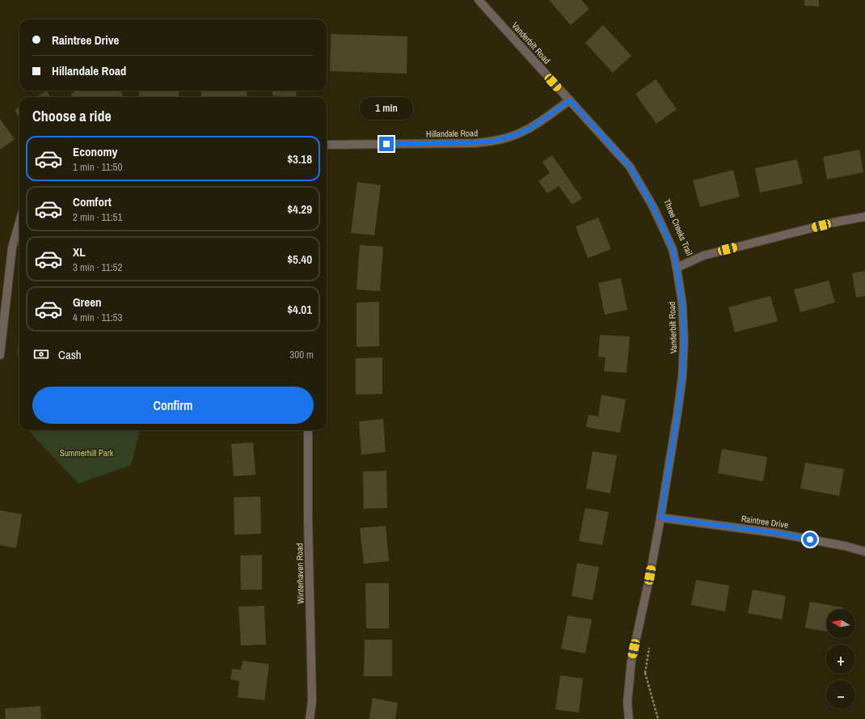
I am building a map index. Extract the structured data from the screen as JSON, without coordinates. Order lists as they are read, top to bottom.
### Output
{
  "streets": {
    "street": [
      "Vanderbilt Road",
      "Hillandale Road",
      "Raintree Drive",
      "Winterhaven Road"
    ]
  },
  "crossings": [
    ["Vanderbilt Road", "Hillandale Road"],
    ["Vanderbilt Road", "Raintree Drive"]
  ],
  "parks": ["Summerhill Park"],
  "north": "left",
  "page": {
    "banner": ["Raintree Drive", "Hillandale Road"],
    "bubble": "1 min",
    "heading": "Choose a ride",
    "list": [
      {
        "name": "Economy",
        "note": "1 min · 11:50",
        "value": "$3.18"
      },
      {
        "name": "Comfort",
        "note": "2 min · 11:51",
        "value": "$4.29"
      },
      {
        "name": "XL",
        "note": "3 min · 11:52",
        "value": "$5.40"
      },
      {
        "name": "Green",
        "note": "4 min · 11:53",
        "value": "$4.01"
      }
    ],
    "pay": ["Cash", "300 m"],
    "buttons": "Confirm",
    "map_buttons": ["+", "−"]
  }
}
